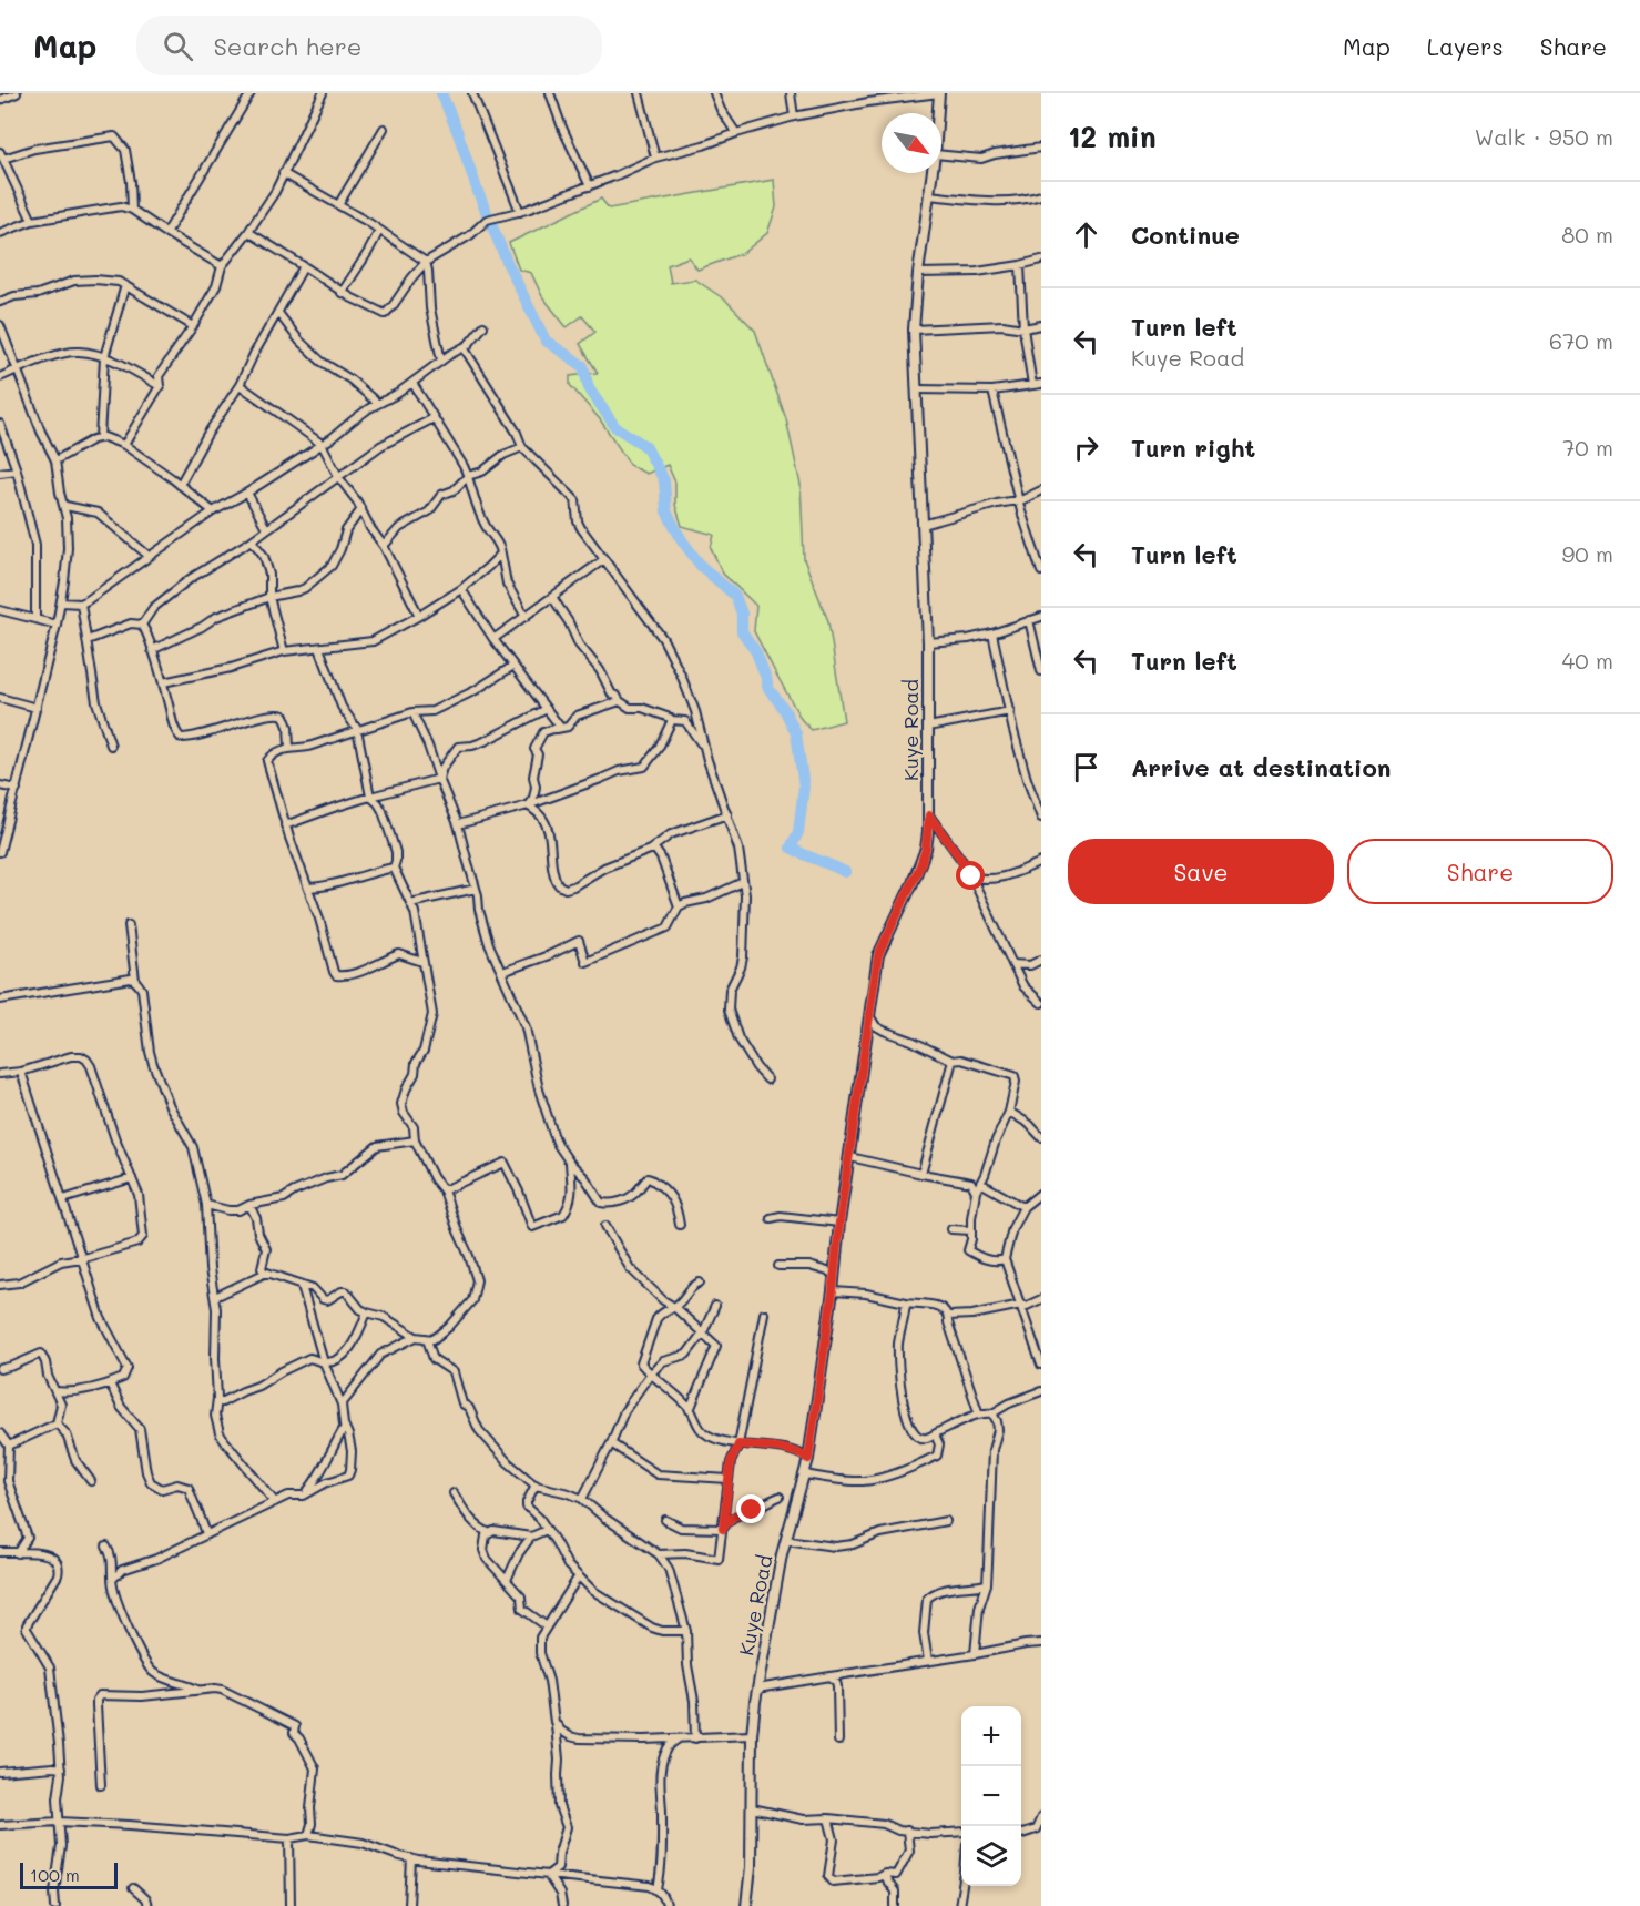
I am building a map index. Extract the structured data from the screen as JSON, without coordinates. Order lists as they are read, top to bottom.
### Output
{
  "streets": {
    "street": ["Kuye Road"]
  },
  "scale_bar": "100 m",
  "north": "bottom right",
  "page": {
    "header": "Map",
    "search": "Search here",
    "nav": ["Map", "Layers", "Share"],
    "heading": ["12 min", "Walk · 950 m"],
    "list": [
      ["Continue", "80 m"],
      ["Turn left", "Kuye Road", "670 m"],
      ["Turn right", "70 m"],
      ["Turn left", "90 m"],
      ["Turn left", "40 m"],
      "Arrive at destination"
    ],
    "buttons": ["Save", "Share"],
    "map_buttons": ["+", "−"],
    "scale": "100 m"
  }
}
